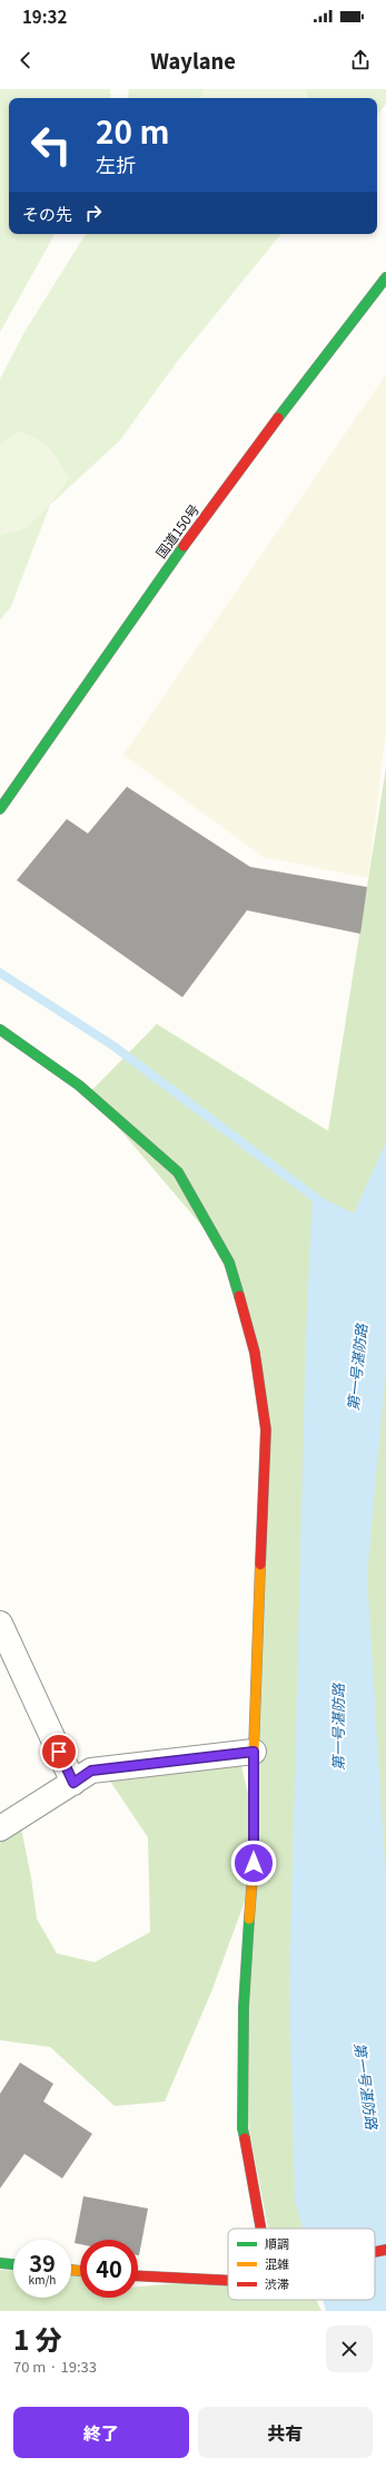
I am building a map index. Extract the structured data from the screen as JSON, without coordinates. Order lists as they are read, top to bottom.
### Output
{
  "streets": {
    "main road": ["国道150号"]
  },
  "water": ["第一号湛防路"],
  "legend": ["順調", "混雑", "渋滞"],
  "page": {
    "status": "19:32",
    "header": "Waylane",
    "turn": ["20 m", "左折"],
    "then": "その先",
    "speed": "39 km/h",
    "limit": "40",
    "heading": ["1 分", "70 m · 19:33"],
    "buttons": ["終了", "共有"]
  }
}
